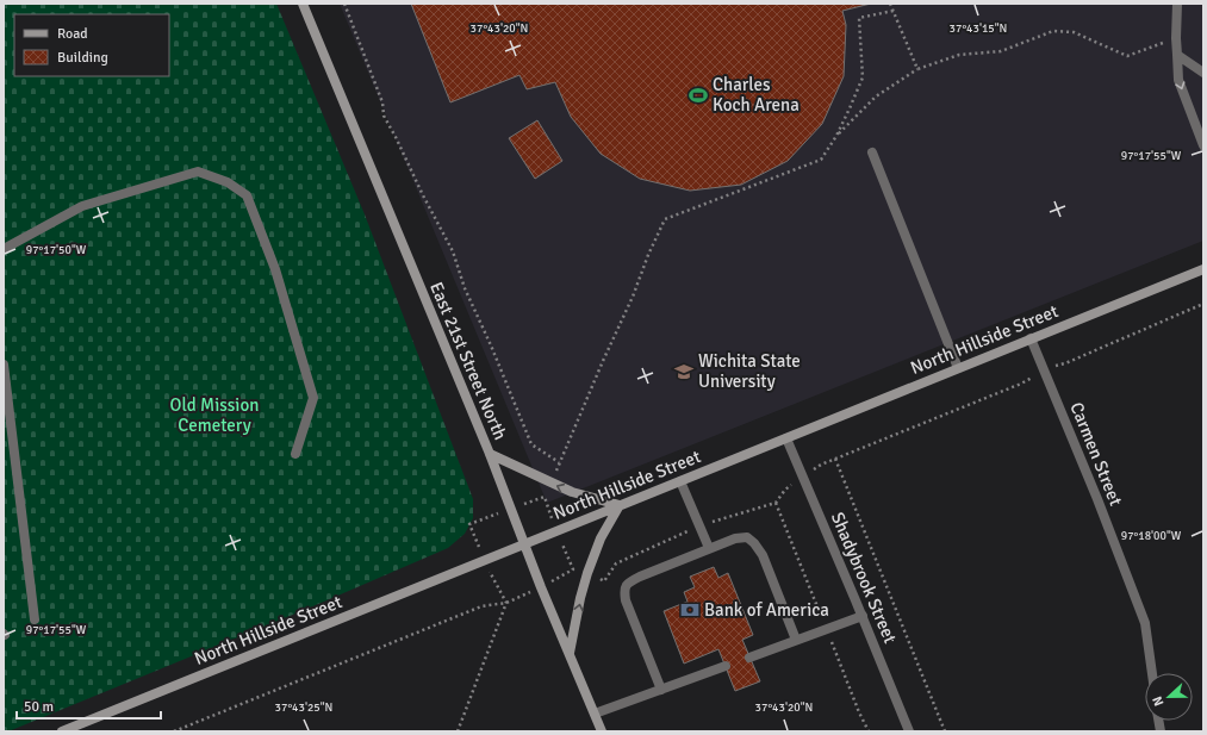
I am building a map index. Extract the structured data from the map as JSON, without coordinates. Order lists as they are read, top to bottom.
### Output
{
  "streets": {
    "main road": ["North Hillside Street", "East 21st Street North"],
    "street": ["Carmen Street", "Shadybrook Street"]
  },
  "crossings": [
    ["North Hillside Street", "East 21st Street North"],
    ["North Hillside Street", "Carmen Street"],
    ["North Hillside Street", "Shadybrook Street"]
  ],
  "parks": ["Old Mission Cemetery"],
  "places": {
    "sports": ["Charles Koch Arena"],
    "school or university": ["Wichita State University"],
    "bank": ["Bank of America"]
  },
  "legend": ["Road", "Building"],
  "scale_bar": "50 m",
  "north": "left",
  "coordinates": [
    "37°43'20\"N",
    "37°43'15\"N",
    "97°17'55\"W",
    "97°17'50\"W",
    "97°18'00\"W",
    "37°43'25\"N"
  ]
}
